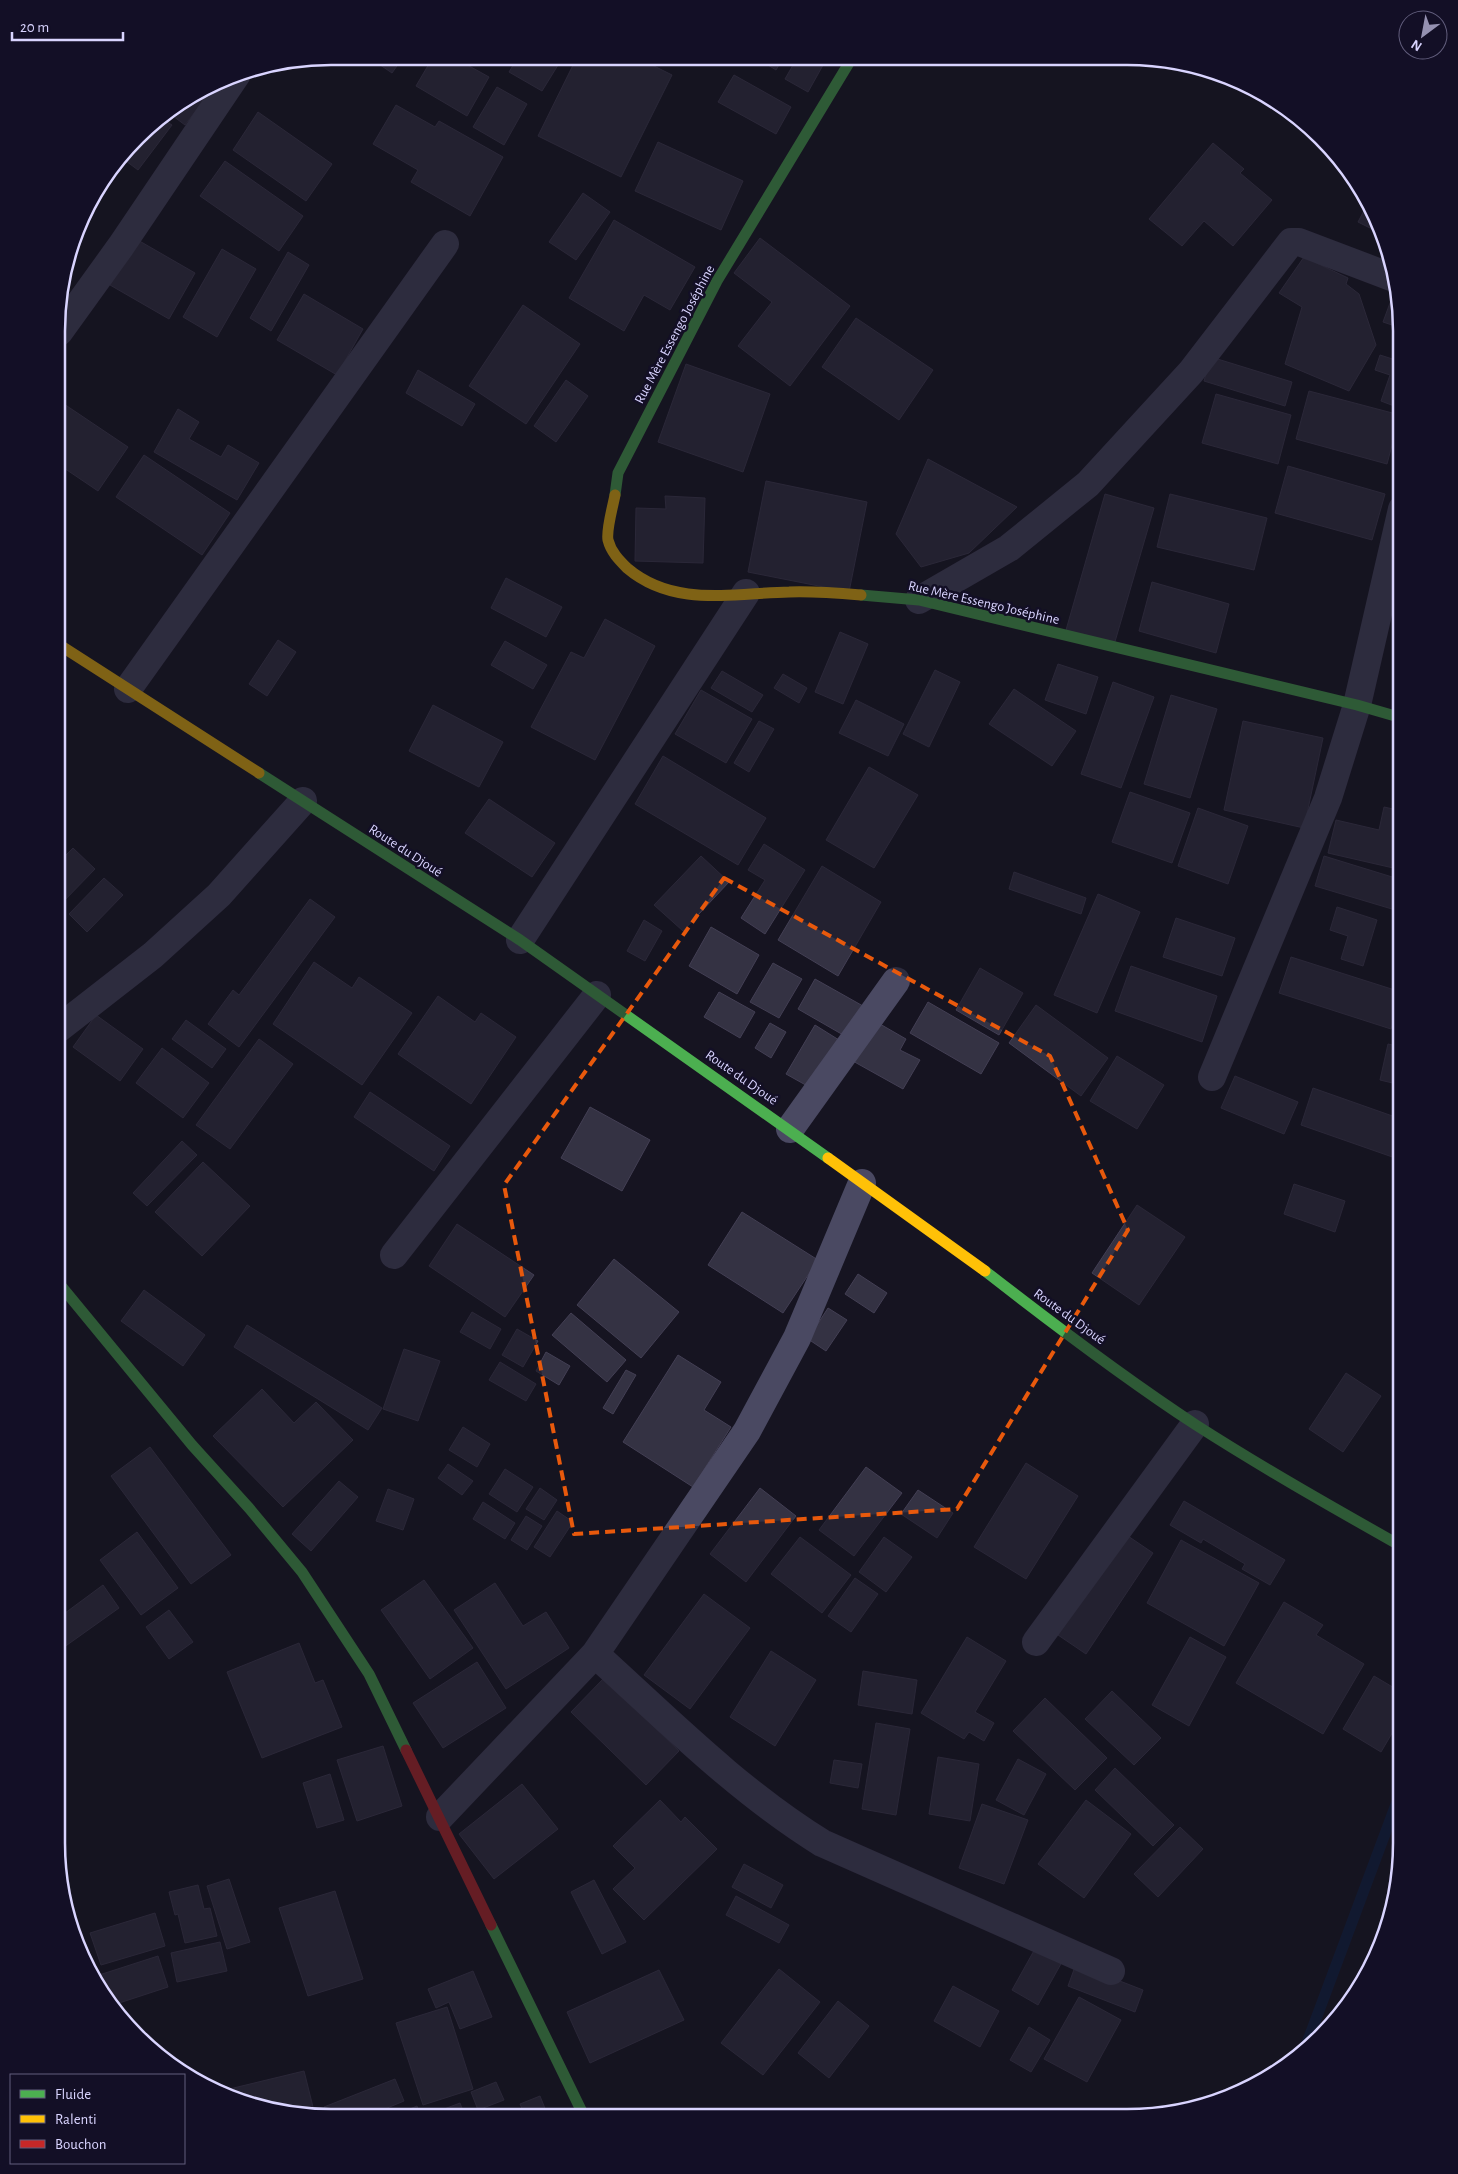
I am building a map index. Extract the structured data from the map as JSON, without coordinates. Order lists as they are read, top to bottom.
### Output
{
  "streets": {
    "street": ["Rue Mère Essengo Joséphine", "Route du Djoué"]
  },
  "legend": ["Fluide", "Ralenti", "Bouchon"],
  "scale_bar": "20 m",
  "north": "bottom left"
}
